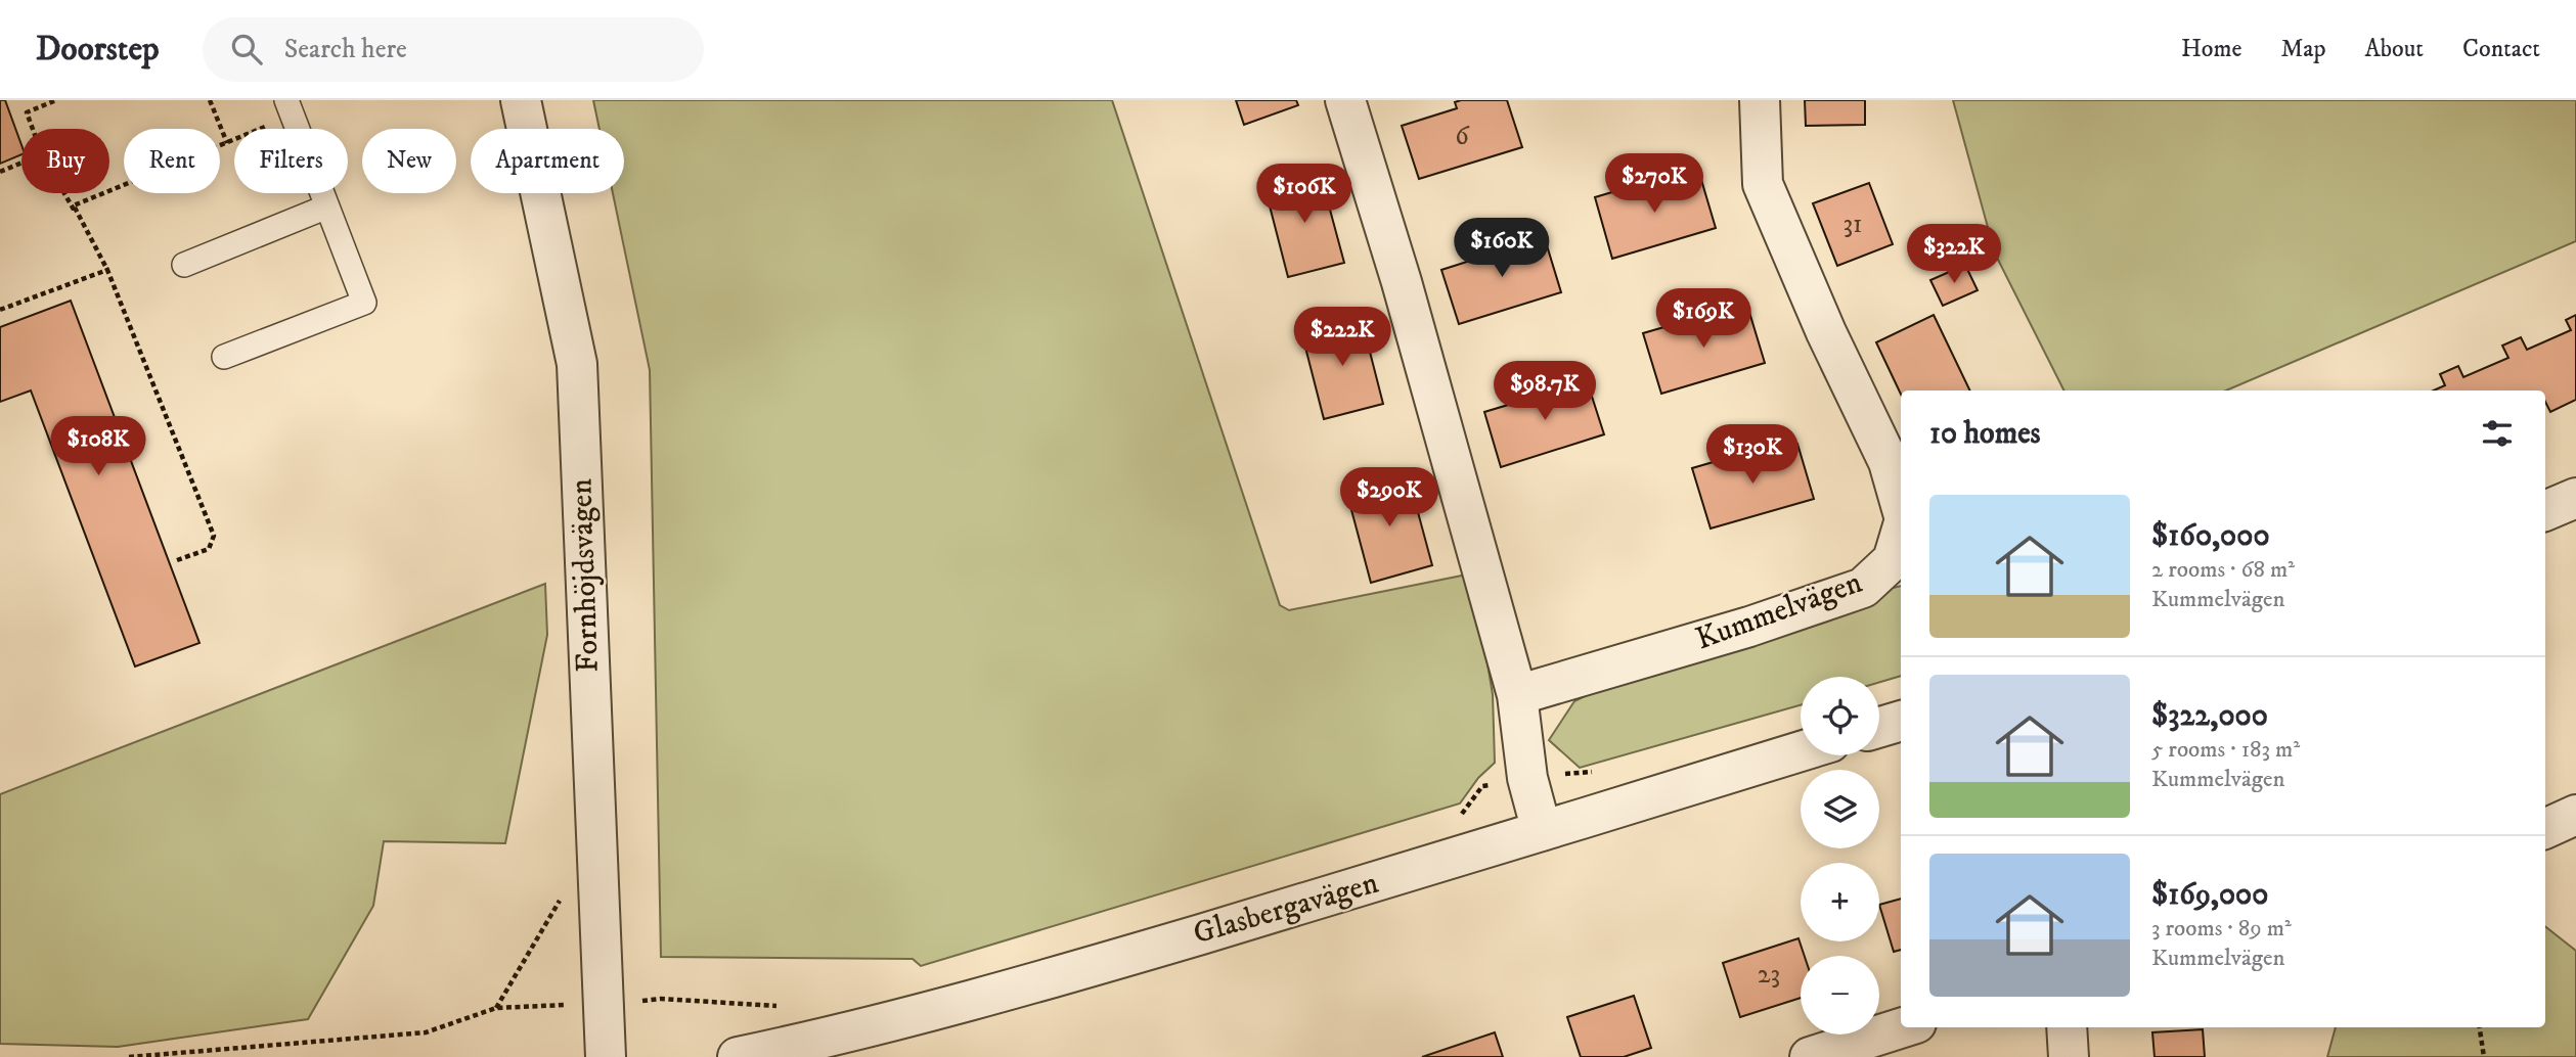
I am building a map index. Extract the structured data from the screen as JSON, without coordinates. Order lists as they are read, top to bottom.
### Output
{
  "streets": {
    "street": ["Fornhöjdsvägen", "Kummelvägen", "Glasbergavägen"]
  },
  "house_numbers": ["6", "31", "23"],
  "page": {
    "header": "Doorstep",
    "search": "Search here",
    "nav": [
      "Home",
      "Map",
      "About",
      "Contact"
    ],
    "chip": [
      "Buy",
      "Rent",
      "Filters",
      "New",
      "Apartment"
    ],
    "price": [
      "$270K",
      "$106K",
      "$160K",
      "$322K",
      "$169K",
      "$222K",
      "$98.7K",
      "$108K",
      "$130K",
      "$290K"
    ],
    "heading": "10 homes",
    "list": [
      {
        "name": "$160,000",
        "note": "2 rooms · 68 m² · Kummelvägen"
      },
      {
        "name": "$322,000",
        "note": "5 rooms · 183 m² · Kummelvägen"
      },
      {
        "name": "$169,000",
        "note": "3 rooms · 89 m² · Kummelvägen"
      }
    ],
    "map_buttons": ["+", "−"]
  }
}
